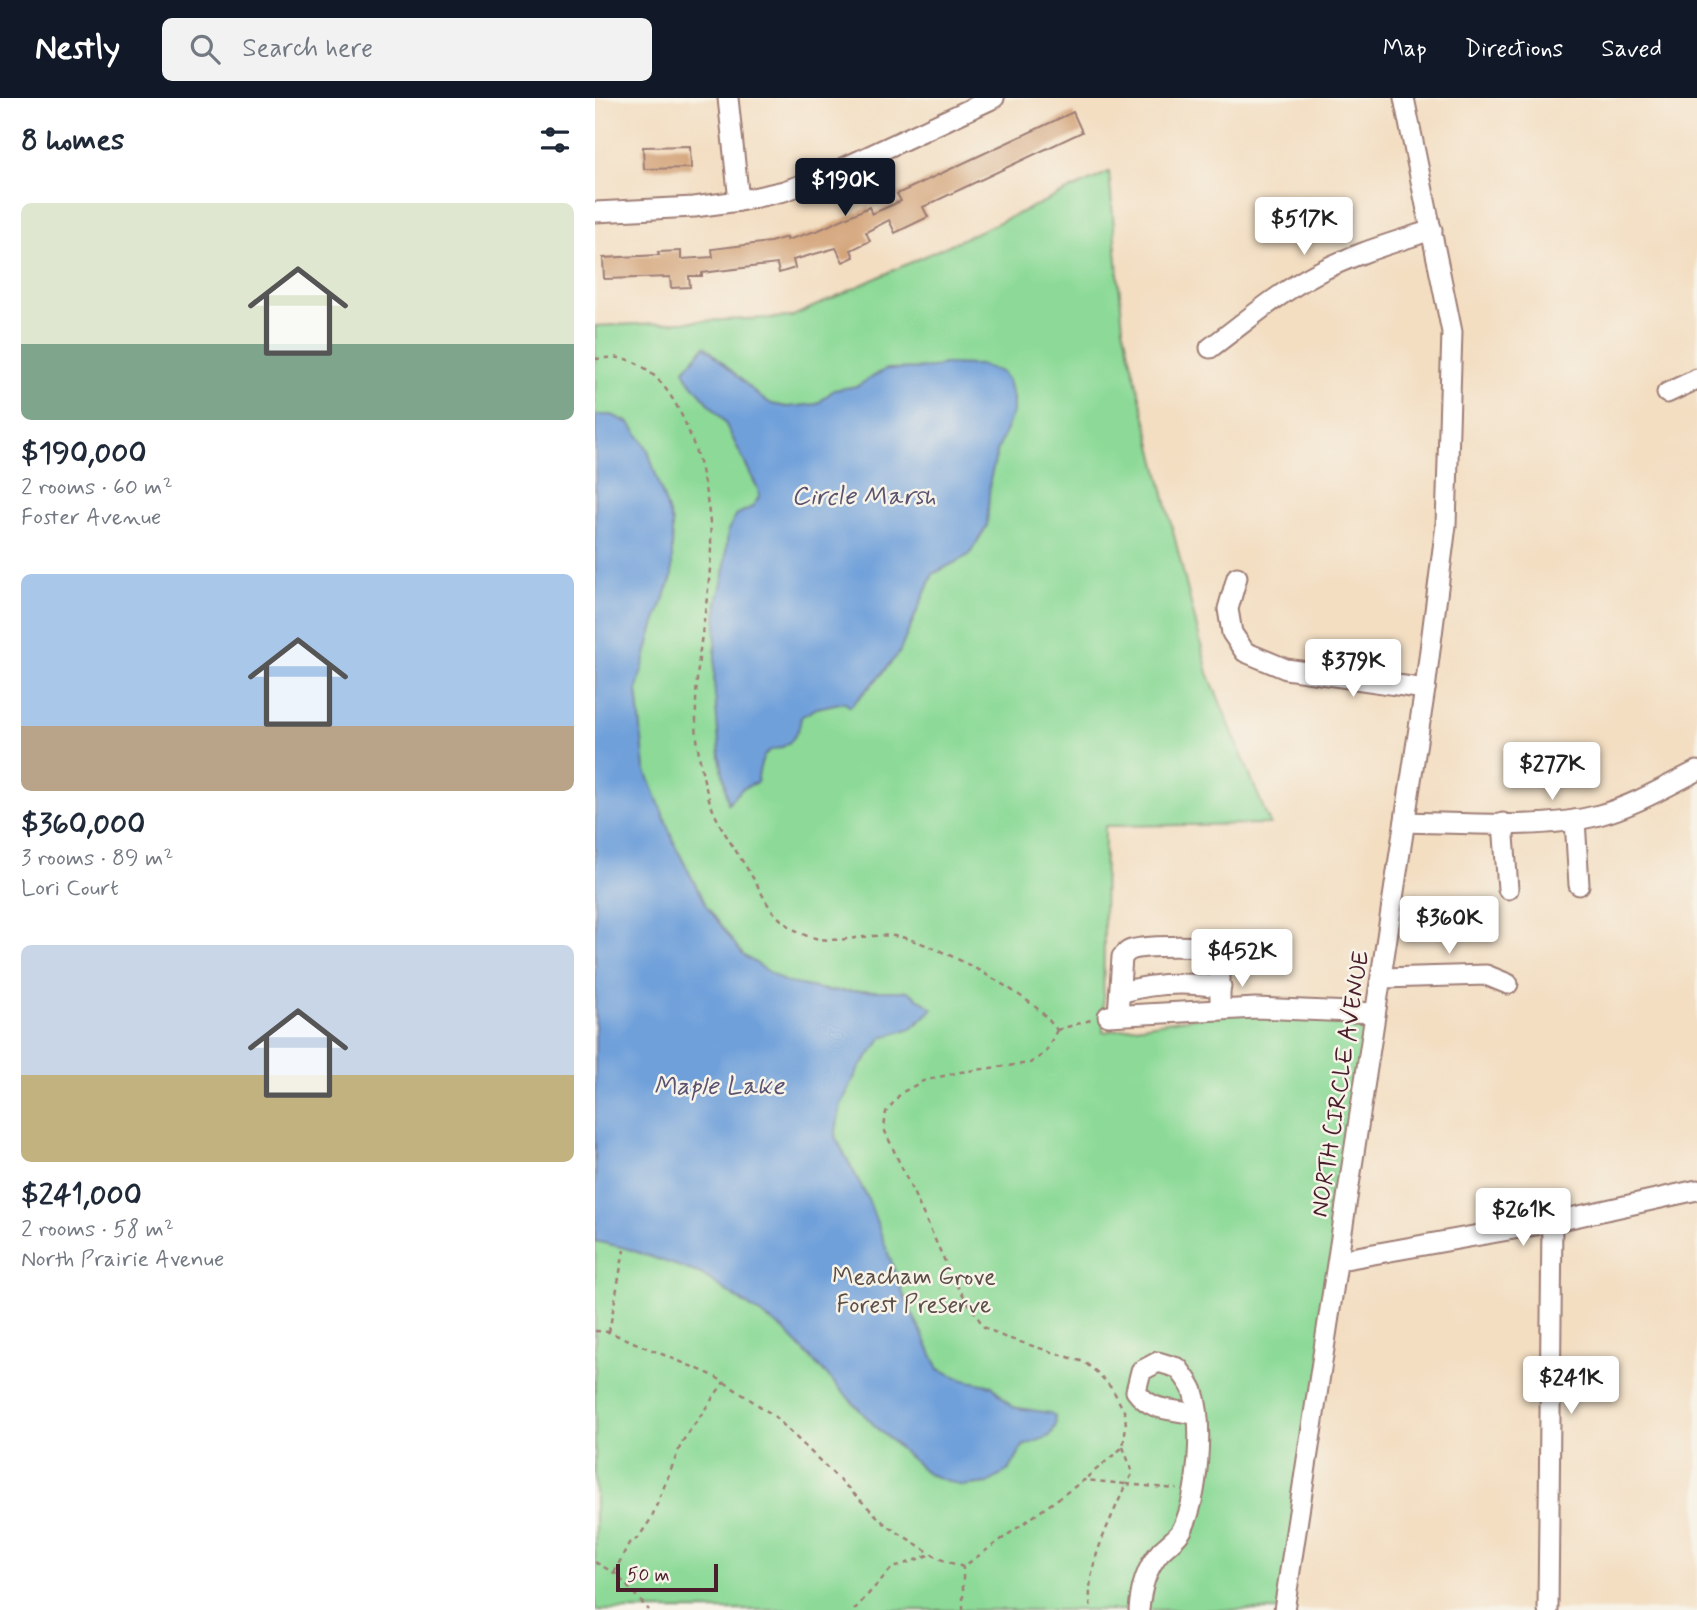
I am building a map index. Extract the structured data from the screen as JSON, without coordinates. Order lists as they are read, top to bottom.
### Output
{
  "streets": {
    "street": ["NORTH CIRCLE AVENUE"]
  },
  "water": ["Circle Marsh", "Maple Lake"],
  "parks": ["Meacham Grove Forest Preserve"],
  "scale_bar": "50 m",
  "page": {
    "header": "Nestly",
    "search": "Search here",
    "nav": ["Map", "Directions", "Saved"],
    "heading": "8 homes",
    "price": [
      "$190K",
      "$517K",
      "$379K",
      "$277K",
      "$360K",
      "$452K",
      "$261K",
      "$241K"
    ],
    "list": [
      {
        "name": "$190,000",
        "note": "2 rooms · 60 m² · Foster Avenue"
      },
      {
        "name": "$360,000",
        "note": "3 rooms · 89 m² · Lori Court"
      },
      {
        "name": "$241,000",
        "note": "2 rooms · 58 m² · North Prairie Avenue"
      }
    ],
    "scale": "50 m"
  }
}
